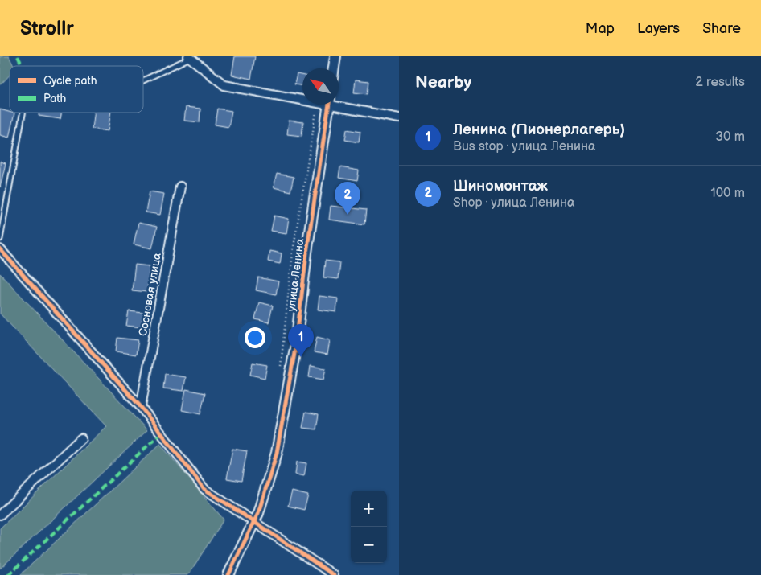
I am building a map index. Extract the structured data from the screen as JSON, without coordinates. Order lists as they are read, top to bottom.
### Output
{
  "streets": {
    "street": ["улица Ленина", "Сосновая улица"]
  },
  "legend": ["Cycle path", "Path"],
  "north": "top left",
  "page": {
    "header": "Strollr",
    "nav": ["Map", "Layers", "Share"],
    "heading": ["Nearby", "2 results"],
    "list": [
      {
        "mark": "1",
        "name": "Ленина (Пионерлагерь)",
        "note": "Bus stop · улица Ленина",
        "value": "30 m"
      },
      {
        "mark": "2",
        "name": "Шиномонтаж",
        "note": "Shop · улица Ленина",
        "value": "100 m"
      }
    ],
    "pins": ["2", "1"],
    "map_buttons": ["+", "−"]
  }
}
